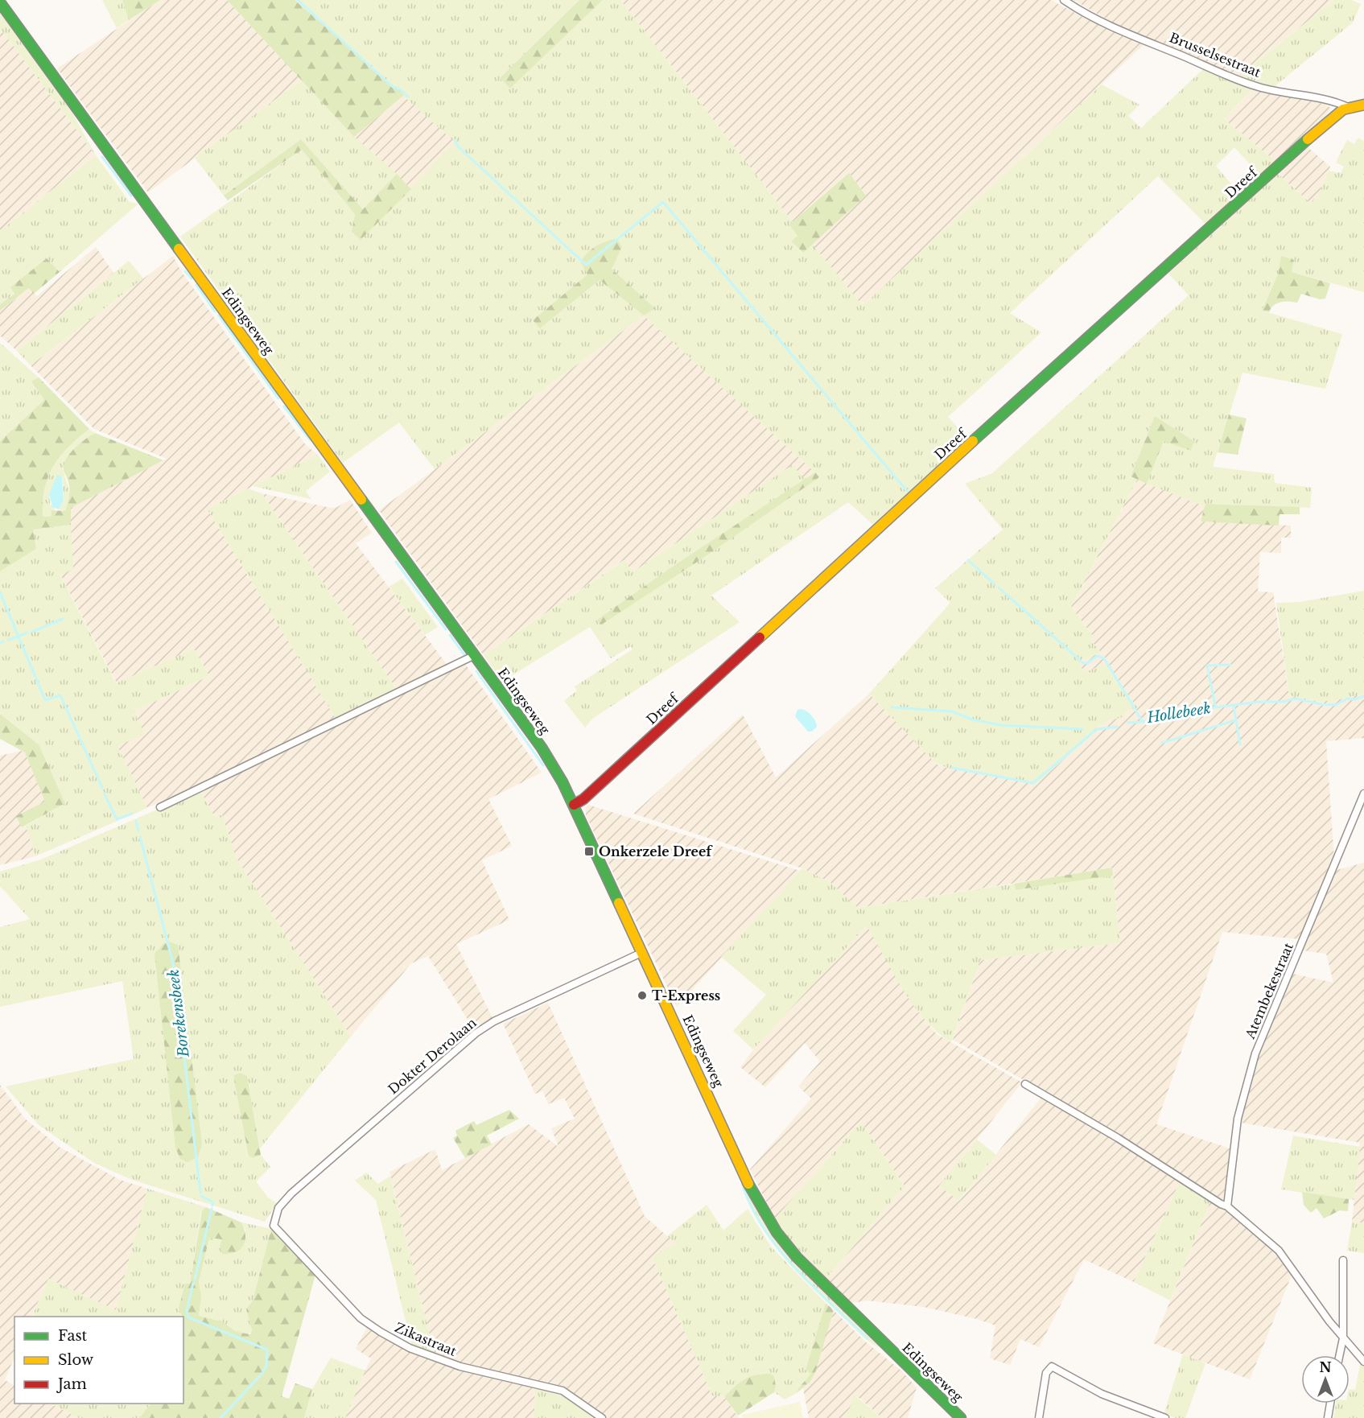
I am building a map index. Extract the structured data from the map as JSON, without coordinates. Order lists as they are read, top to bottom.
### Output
{
  "streets": {
    "main road": ["Brusselsestraat", "Dreef", "Edingseweg"],
    "street": ["Atembekestraat", "Dokter Derolaan", "Zikastraat"]
  },
  "crossings": [
    ["Brusselsestraat", "Dreef"],
    ["Dreef", "Edingseweg"],
    ["Edingseweg", "Dokter Derolaan"],
    ["Dokter Derolaan", "Zikastraat"]
  ],
  "water": ["Hollebeek", "Borekensbeek"],
  "places": {
    "transit": ["Onkerzele Dreef"],
    "other": ["T-Express"]
  },
  "legend": ["Fast", "Slow", "Jam"],
  "north": "top"
}
